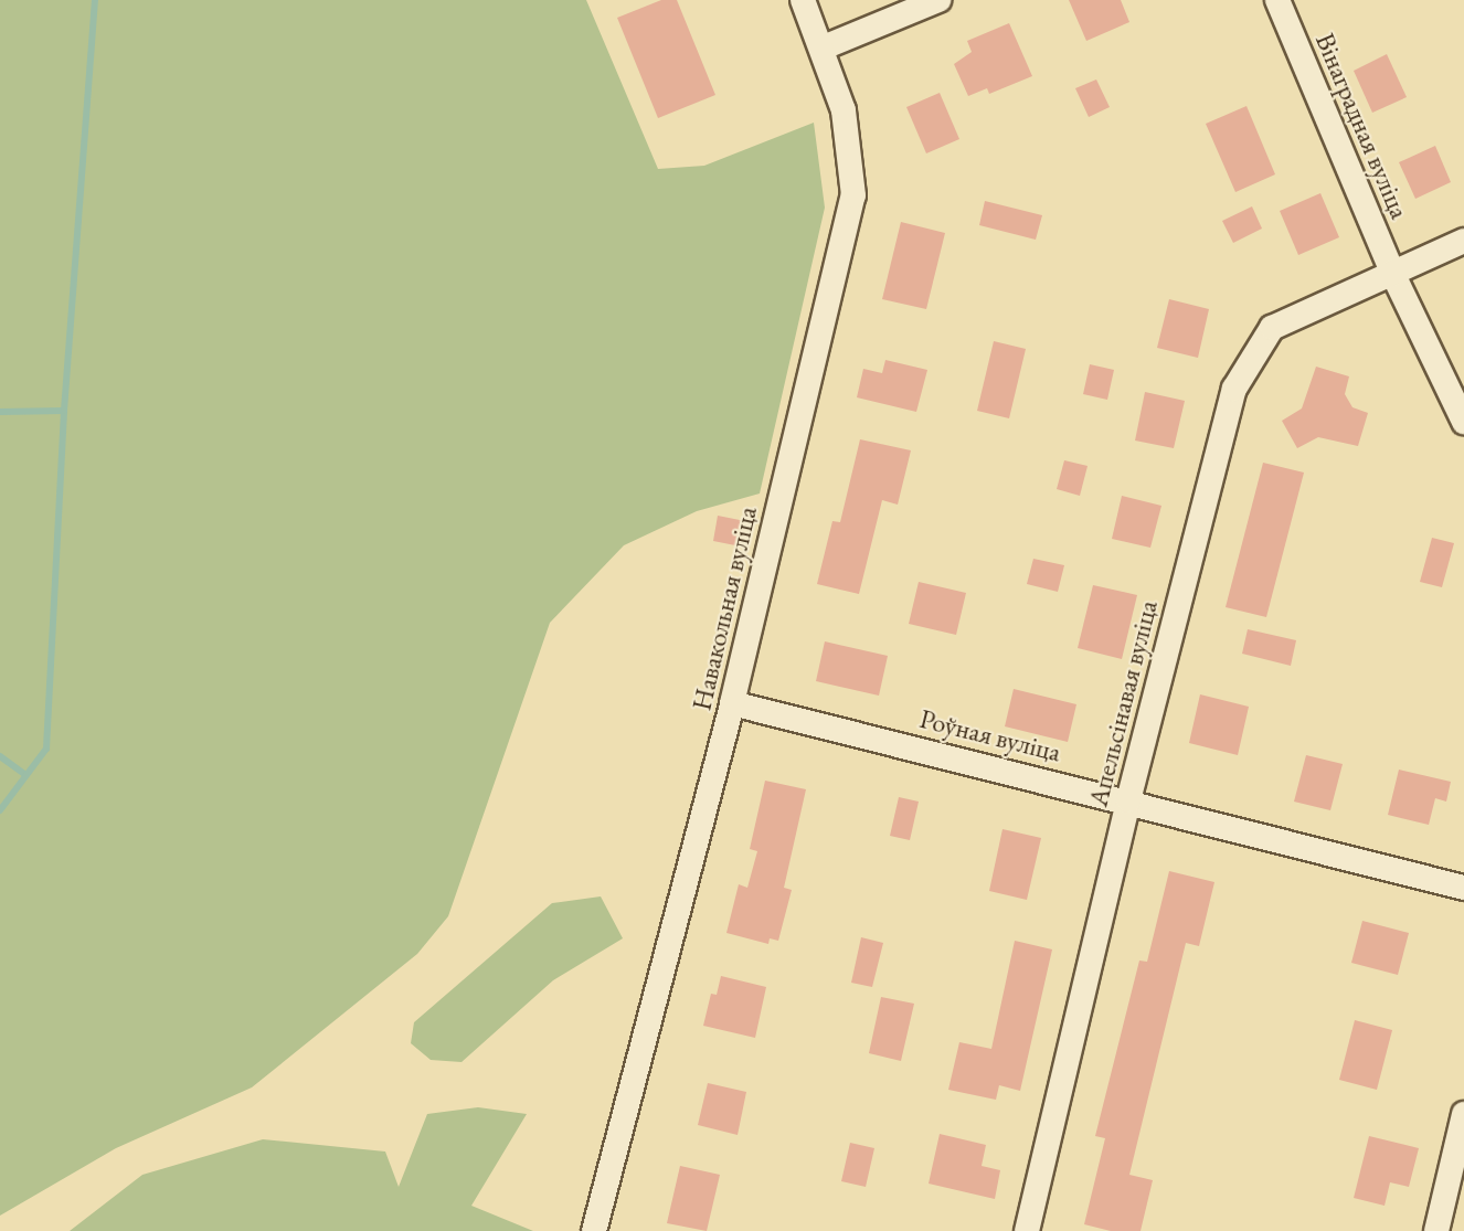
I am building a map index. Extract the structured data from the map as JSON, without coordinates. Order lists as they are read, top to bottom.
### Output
{
  "streets": {
    "street": [
      "Вінаградная вуліца",
      "Навакольная вуліца",
      "Апельсінавая вуліца",
      "Роўная вуліца"
    ]
  },
  "crossings": [
    ["Вінаградная вуліца", "Апельсінавая вуліца"],
    ["Навакольная вуліца", "Роўная вуліца"],
    ["Апельсінавая вуліца", "Роўная вуліца"]
  ]
}
